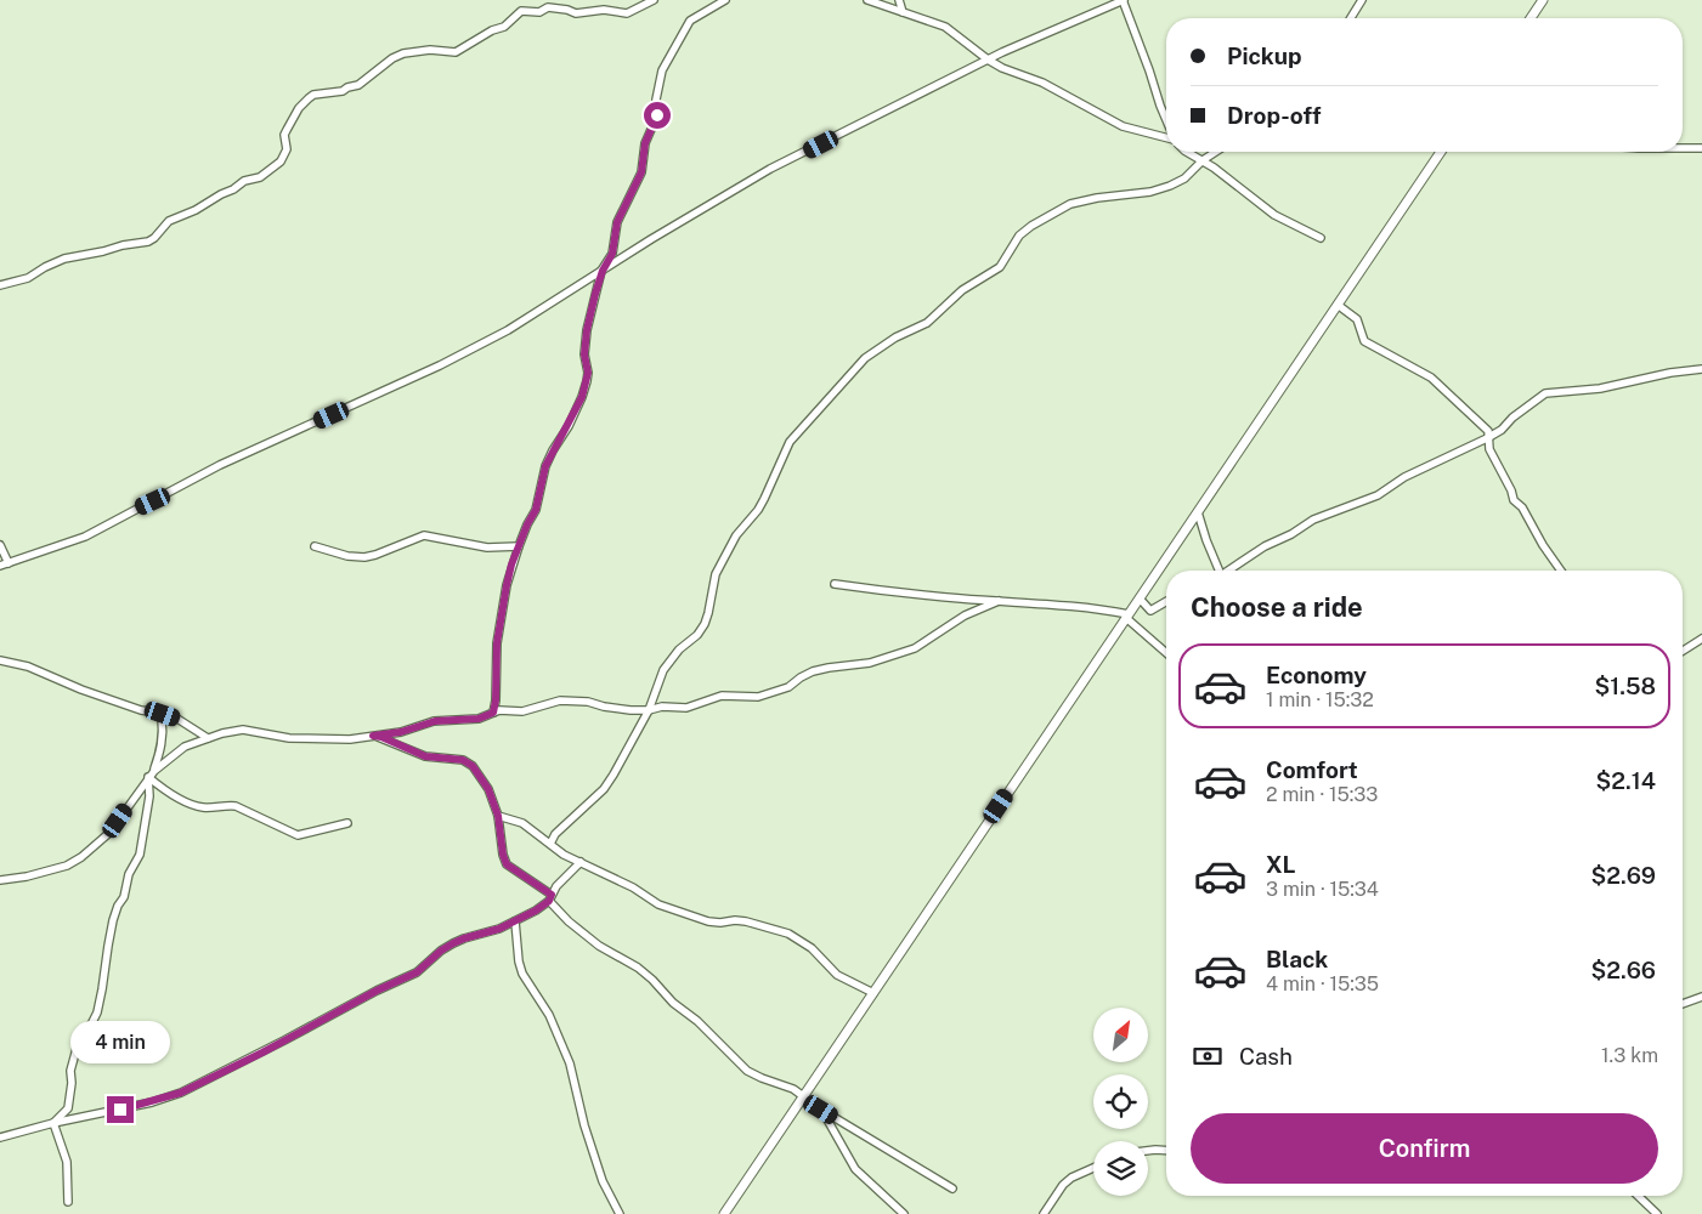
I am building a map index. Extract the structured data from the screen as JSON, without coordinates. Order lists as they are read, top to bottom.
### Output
{
  "north": "top right",
  "page": {
    "banner": ["Pickup", "Drop-off"],
    "heading": "Choose a ride",
    "list": [
      {
        "name": "Economy",
        "note": "1 min · 15:32",
        "value": "$1.58"
      },
      {
        "name": "Comfort",
        "note": "2 min · 15:33",
        "value": "$2.14"
      },
      {
        "name": "XL",
        "note": "3 min · 15:34",
        "value": "$2.69"
      },
      {
        "name": "Black",
        "note": "4 min · 15:35",
        "value": "$2.66"
      }
    ],
    "bubble": "4 min",
    "pay": ["Cash", "1.3 km"],
    "buttons": "Confirm"
  }
}
